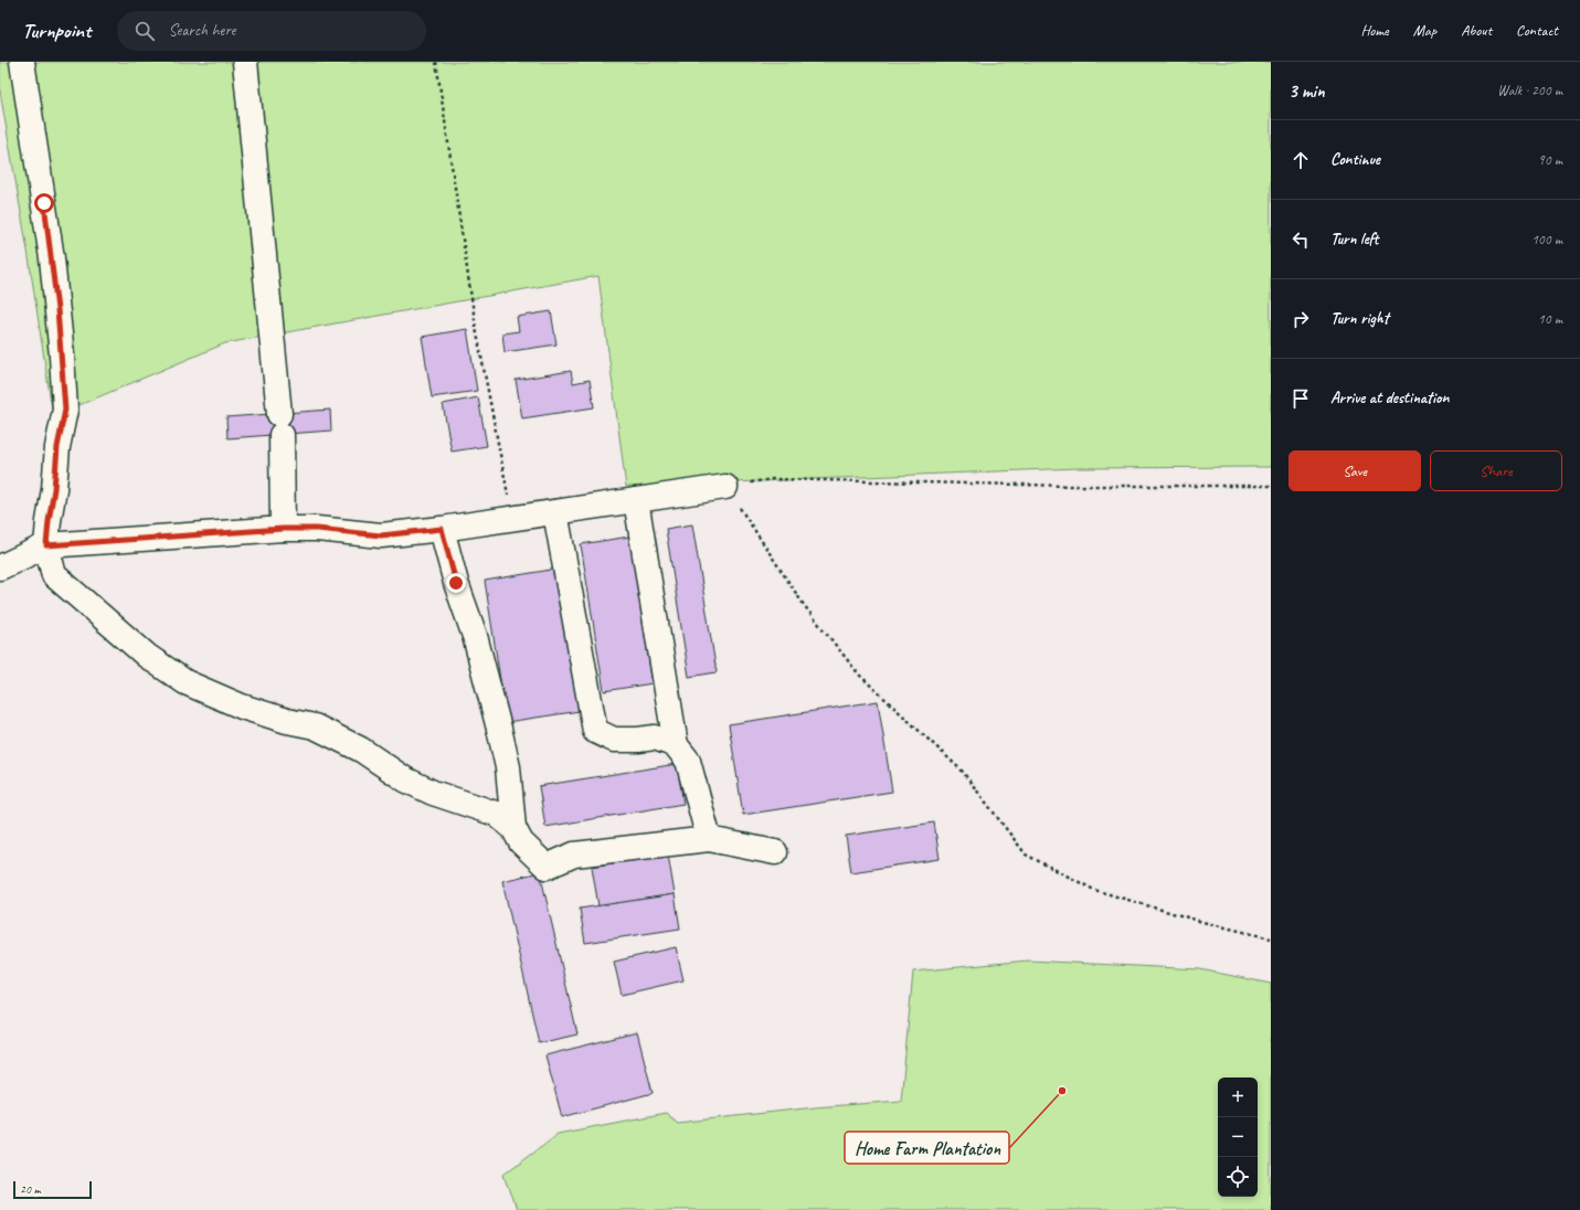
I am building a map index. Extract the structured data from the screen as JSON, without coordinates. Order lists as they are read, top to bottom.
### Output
{
  "places": ["Home Farm Plantation"],
  "scale_bar": "20 m",
  "page": {
    "header": "Turnpoint",
    "search": "Search here",
    "nav": [
      "Home",
      "Map",
      "About",
      "Contact"
    ],
    "heading": ["3 min", "Walk · 200 m"],
    "list": [
      ["Continue", "90 m"],
      ["Turn left", "100 m"],
      ["Turn right", "10 m"],
      "Arrive at destination"
    ],
    "buttons": ["Save", "Share"],
    "map_buttons": ["+", "−"],
    "scale": "20 m"
  }
}
